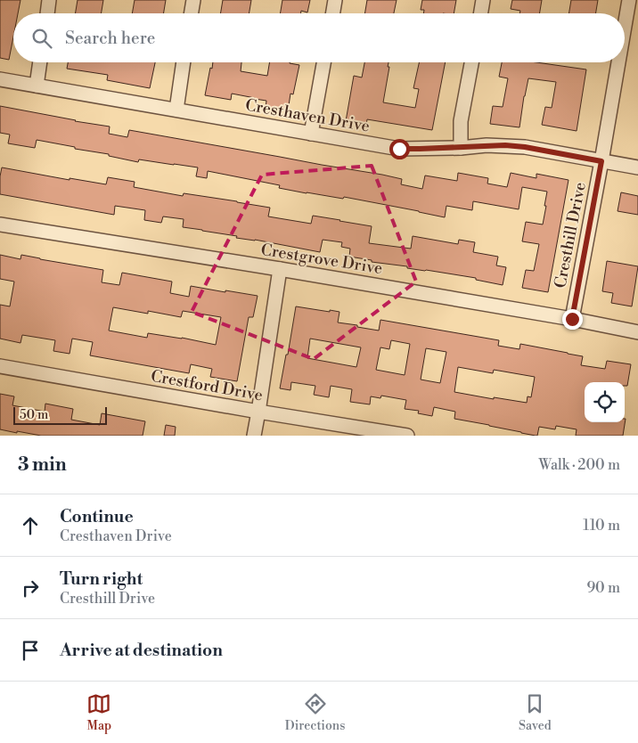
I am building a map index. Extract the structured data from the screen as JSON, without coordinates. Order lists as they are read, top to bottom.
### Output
{
  "streets": {
    "street": [
      "Cresthaven Drive",
      "Cresthill Drive",
      "Crestgrove Drive",
      "Crestford Drive"
    ]
  },
  "crossings": [
    ["Cresthaven Drive", "Cresthill Drive"],
    ["Cresthill Drive", "Crestgrove Drive"]
  ],
  "scale_bar": "50 m",
  "page": {
    "search": "Search here",
    "scale": "50 m",
    "heading": ["3 min", "Walk · 200 m"],
    "list": [
      ["Continue", "Cresthaven Drive", "110 m"],
      ["Turn right", "Cresthill Drive", "90 m"],
      "Arrive at destination"
    ],
    "nav": ["Map", "Directions", "Saved"]
  }
}
